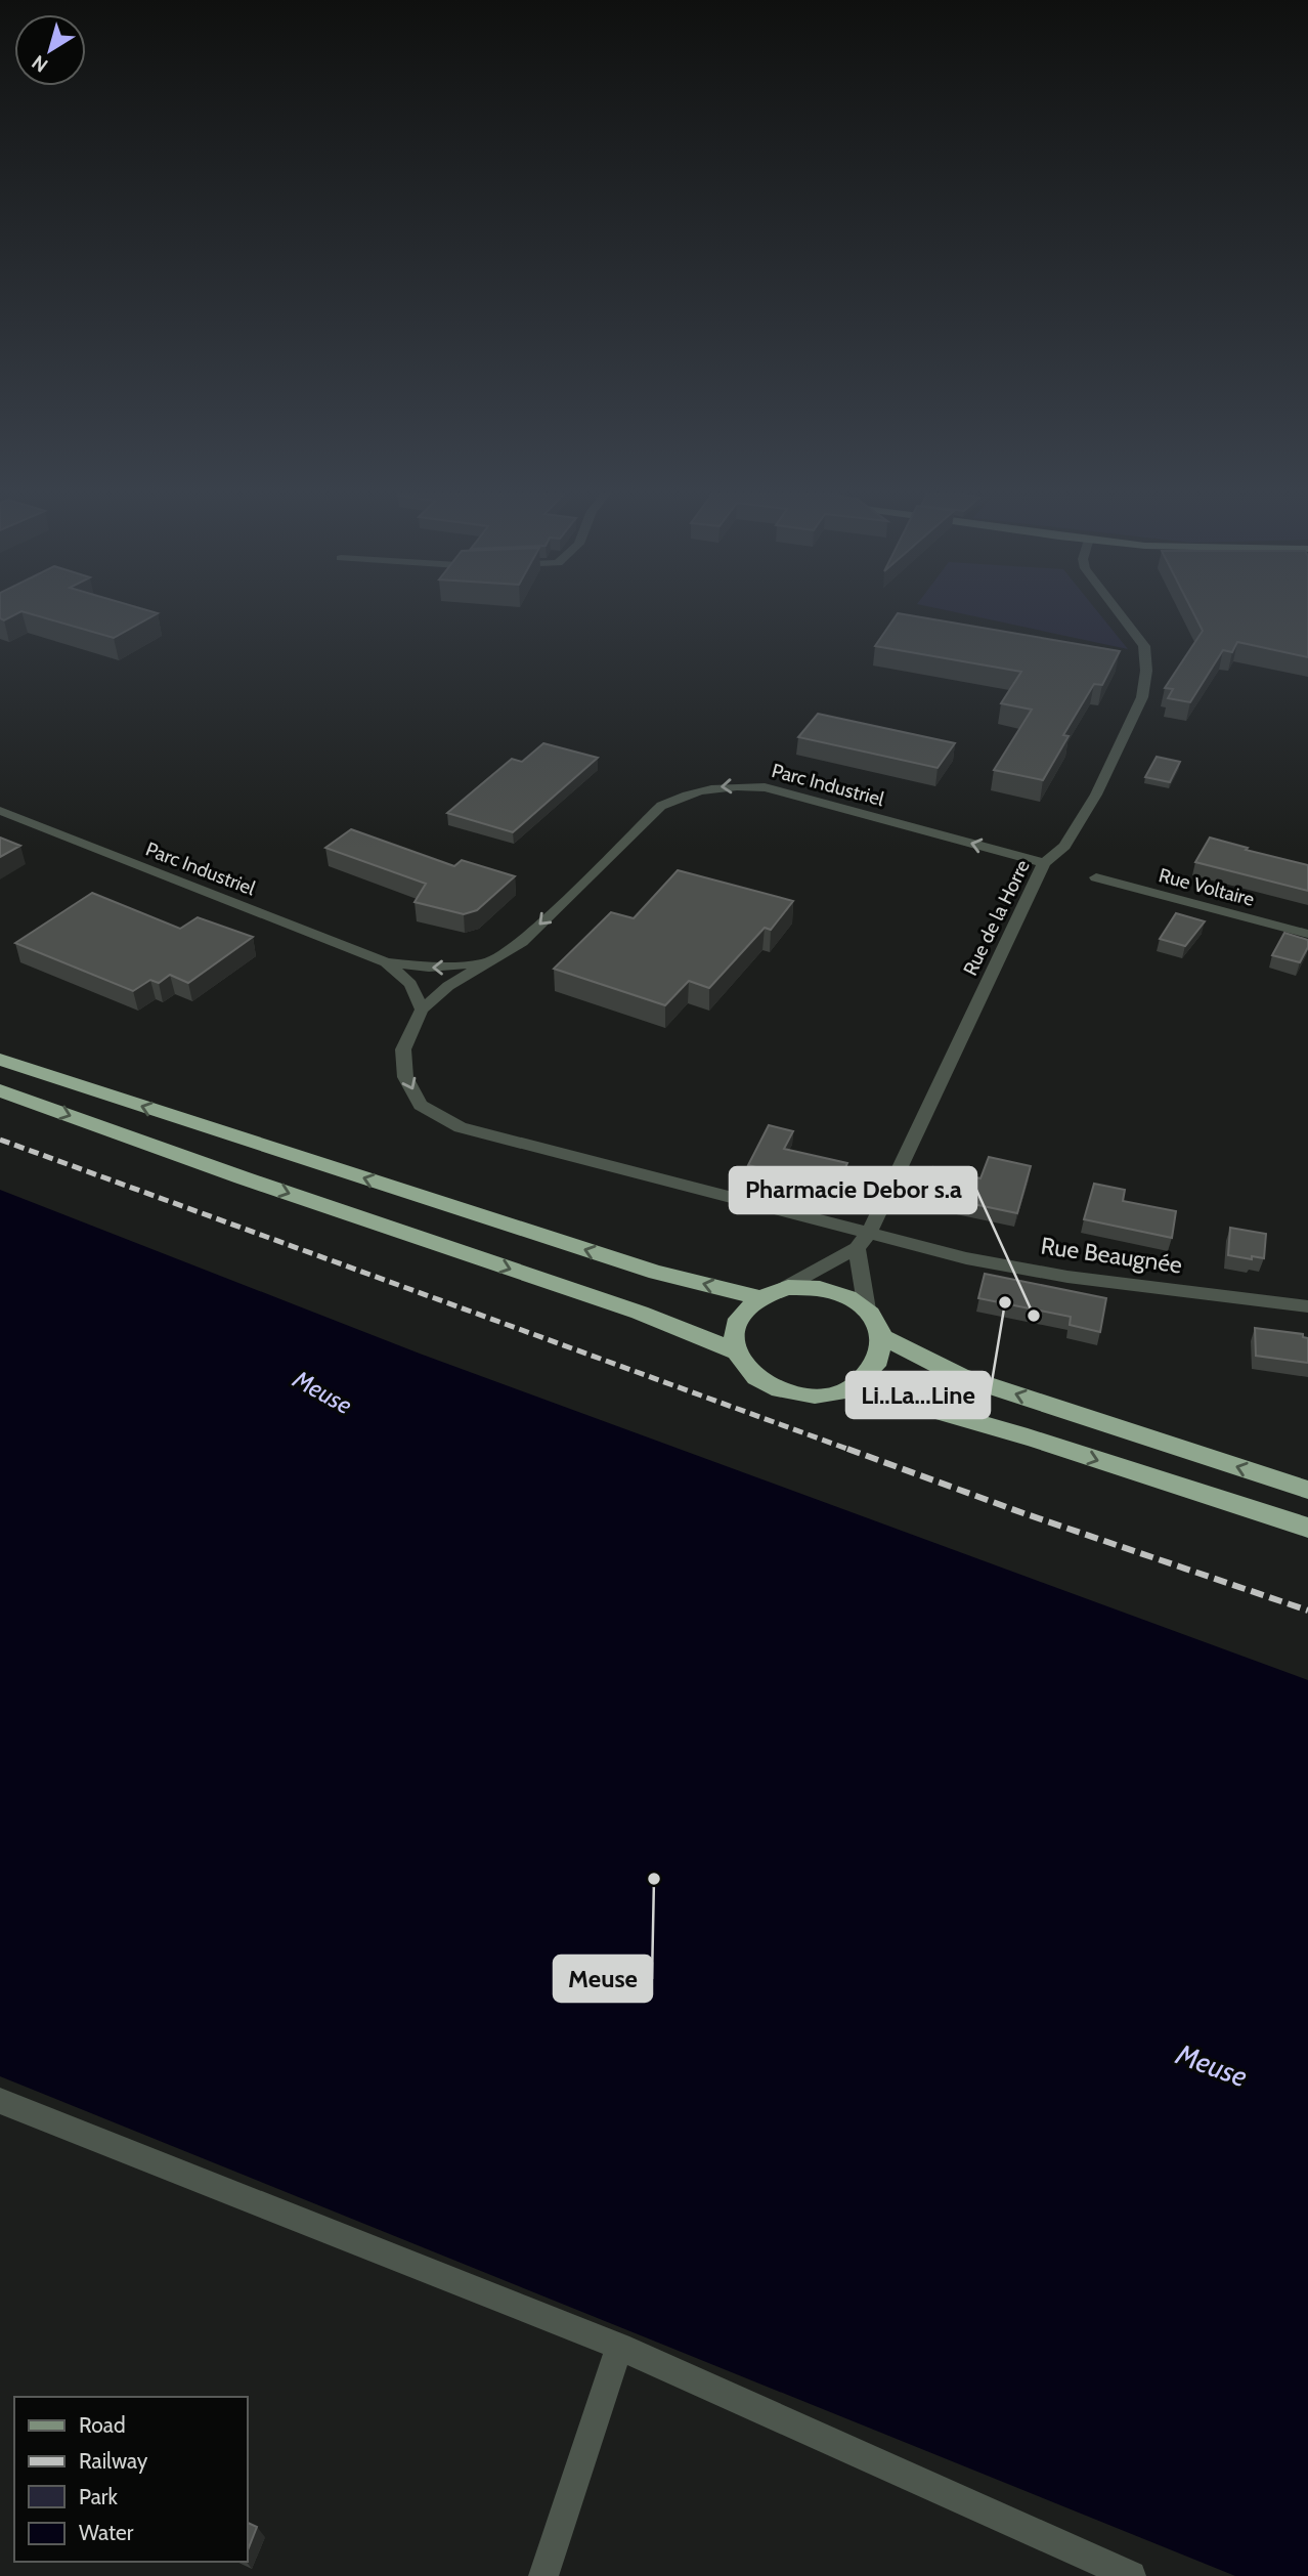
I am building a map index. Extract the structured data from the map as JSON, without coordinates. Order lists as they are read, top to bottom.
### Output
{
  "streets": {
    "street": [
      "Parc Industriel",
      "Rue Voltaire",
      "Rue de la Horre",
      "Rue Beaugnée"
    ]
  },
  "crossings": [
    ["Parc Industriel", "Rue de la Horre"],
    ["Parc Industriel", "Rue Beaugnée"],
    ["Rue de la Horre", "Rue Beaugnée"]
  ],
  "water": ["Meuse"],
  "places": ["Li..La...Line", "Pharmacie Debor s.a", "Meuse"],
  "legend": [
    "Road",
    "Railway",
    "Park",
    "Water"
  ],
  "north": "bottom left"
}
